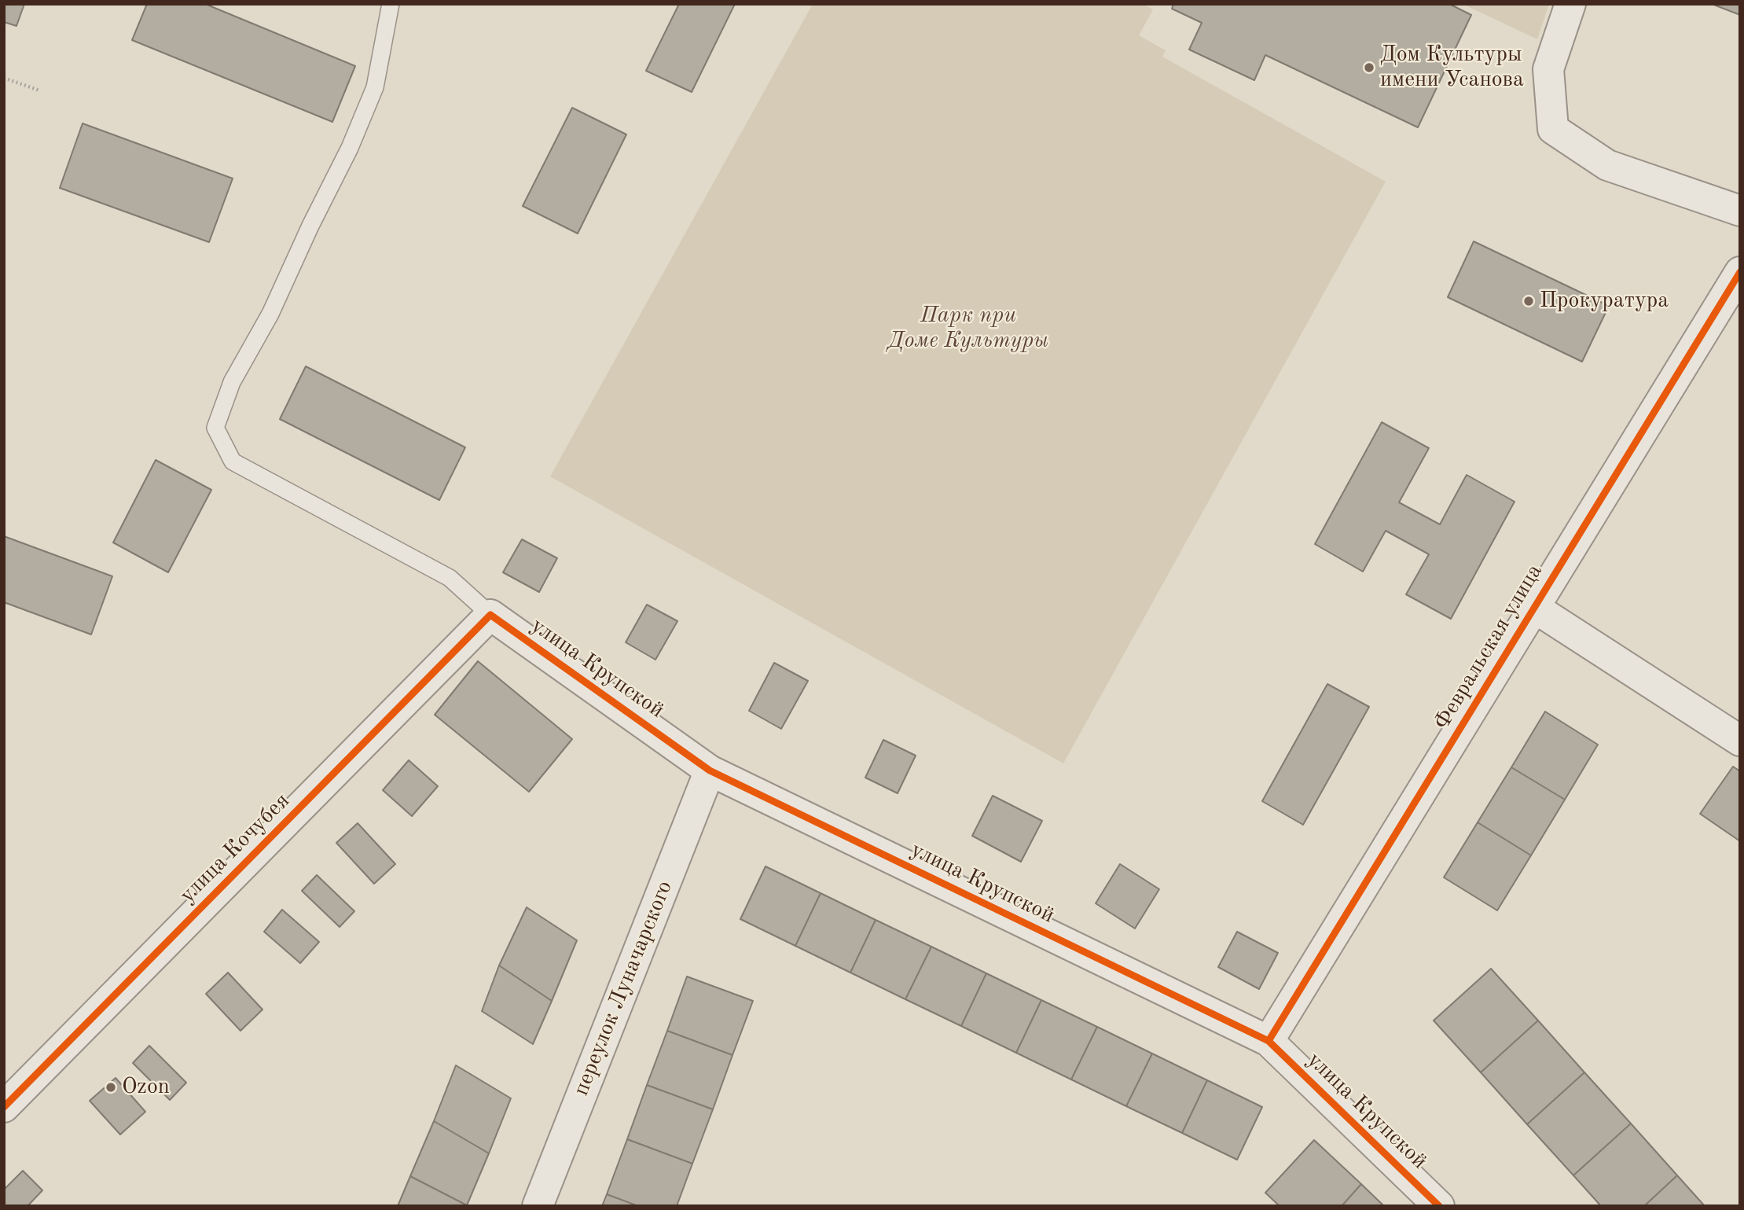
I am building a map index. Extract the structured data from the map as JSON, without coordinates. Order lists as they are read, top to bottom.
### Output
{
  "streets": {
    "street": [
      "Февральская улица",
      "улица Крупской",
      "улица Кочубея",
      "переулок Луначарского"
    ]
  },
  "crossings": [
    ["Февральская улица", "улица Крупской"],
    ["улица Крупской", "улица Кочубея"],
    ["улица Крупской", "переулок Луначарского"]
  ],
  "parks": ["Парк при Доме Культуры"],
  "places": ["Дом Культуры имени Усанова", "Прокуратура", "Ozon"]
}
